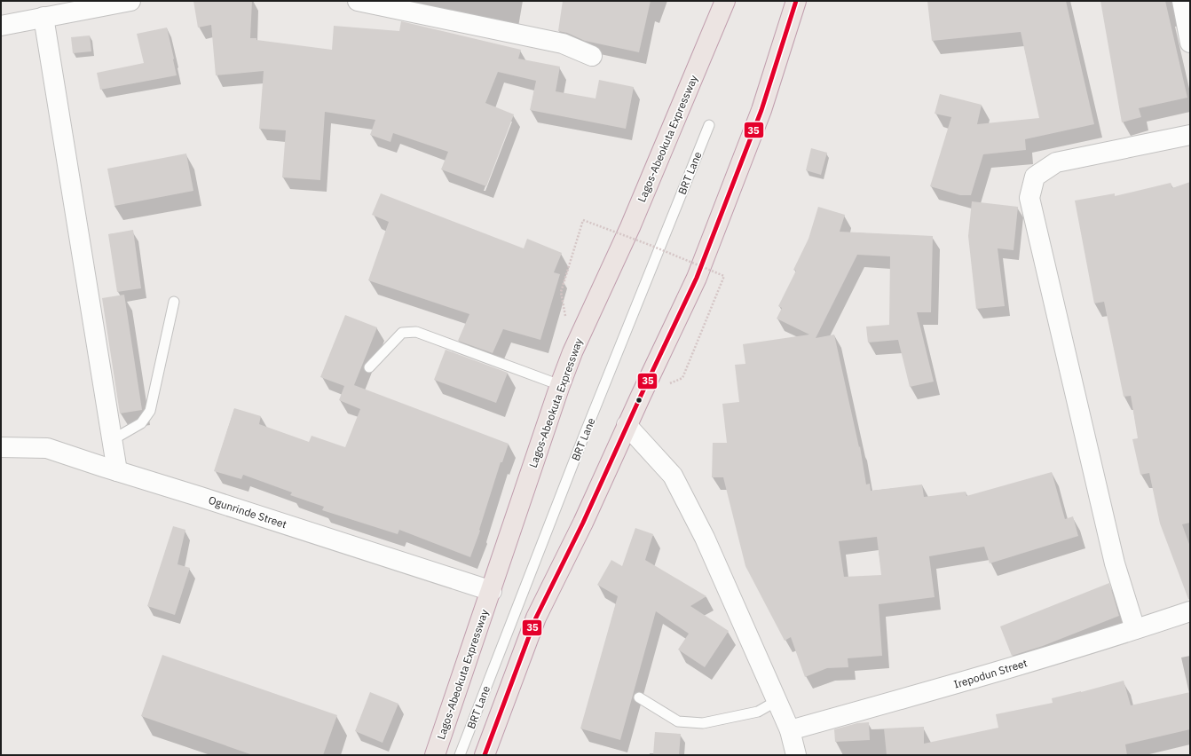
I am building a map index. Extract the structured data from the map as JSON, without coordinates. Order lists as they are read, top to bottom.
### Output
{
  "streets": {
    "highway": ["Lagos-Abeokuta Expressway"],
    "street": ["Ogunrinde Street", "Irepodun Street"],
    "lane": ["BRT Lane"]
  },
  "crossings": [
    ["Lagos-Abeokuta Expressway", "Ogunrinde Street"]
  ],
  "lines": ["transit line 35"]
}
